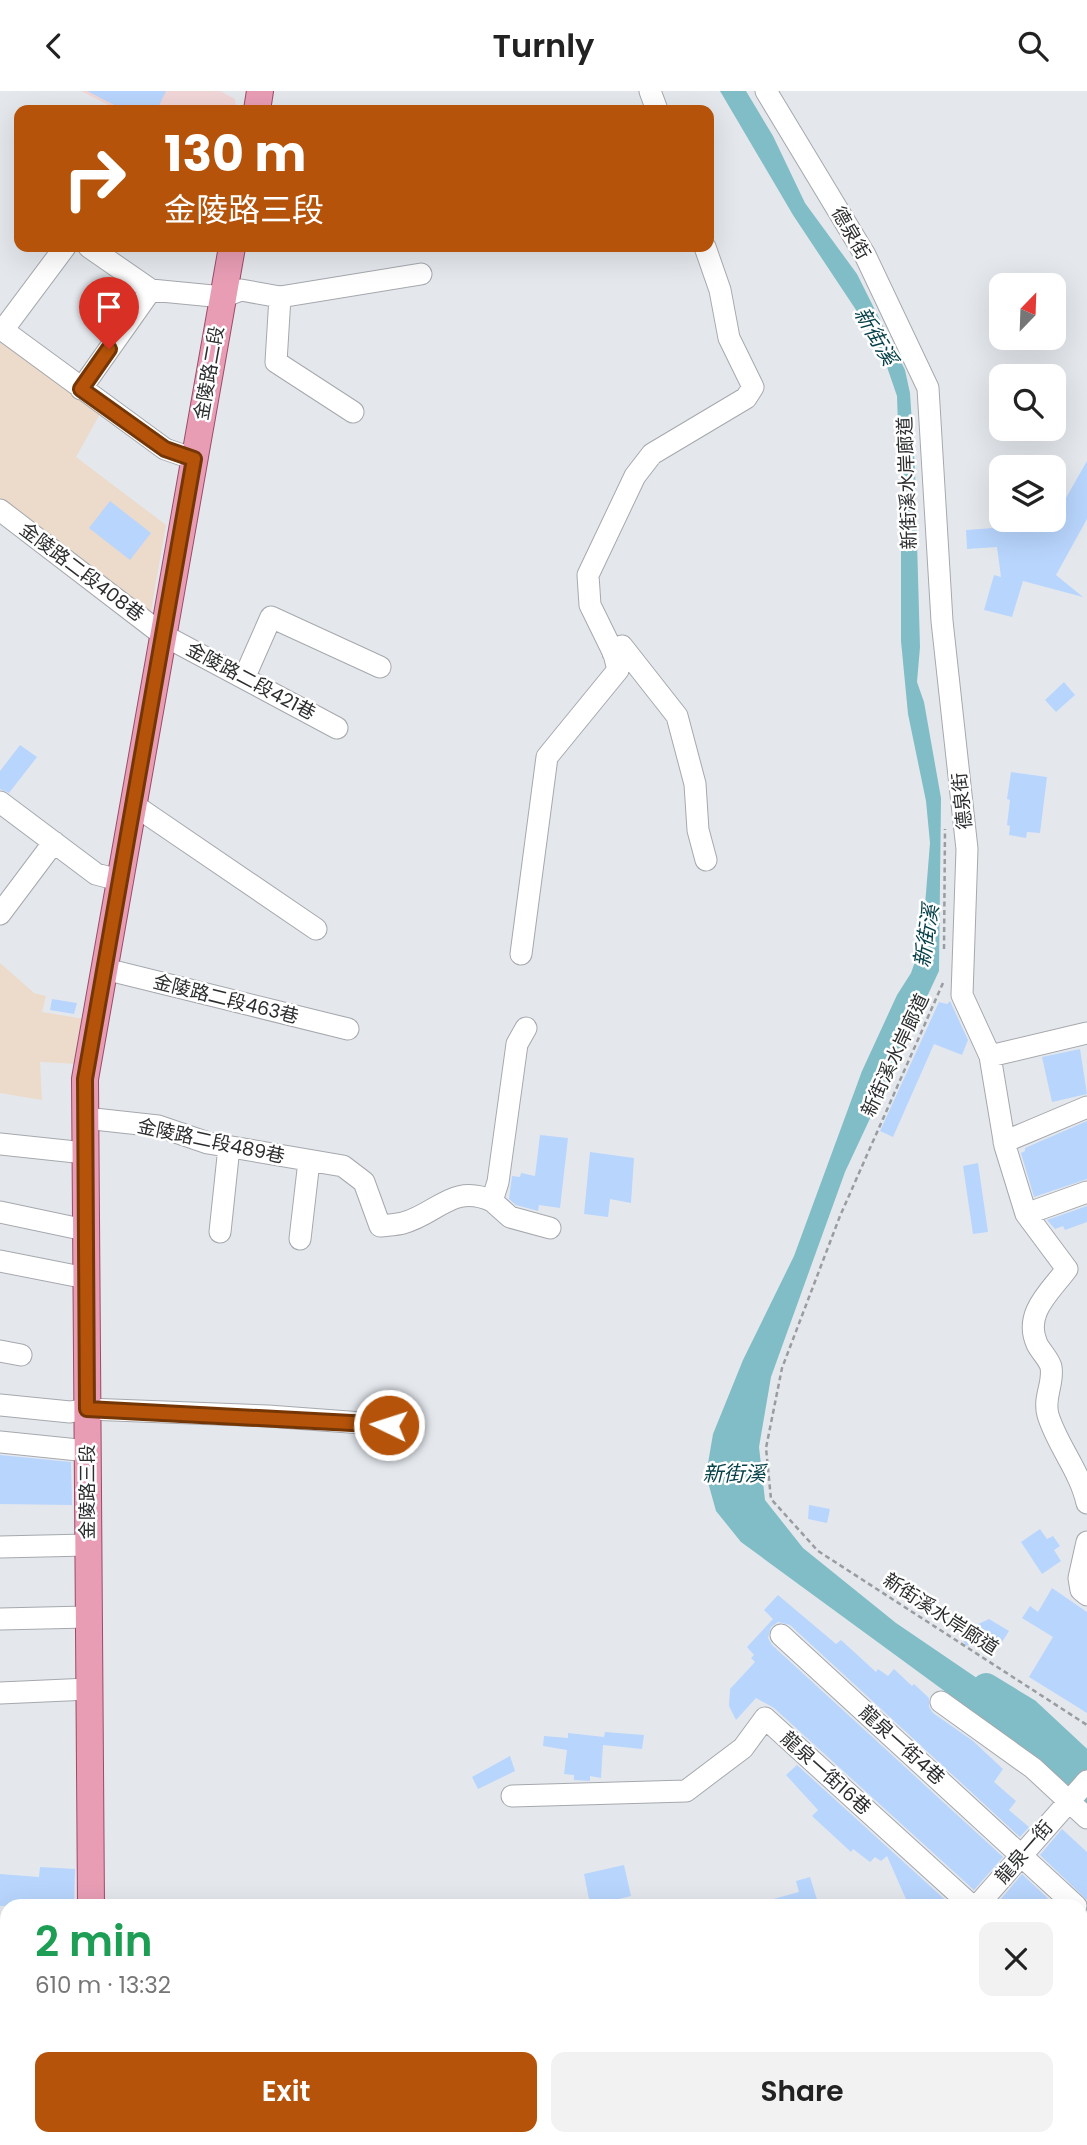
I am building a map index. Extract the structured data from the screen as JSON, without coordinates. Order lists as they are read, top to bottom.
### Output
{
  "streets": {
    "main road": ["金陵路二段", "金陵路三段"],
    "street": [
      "德泉街",
      "金陵路二段408巷",
      "金陵路二段421巷",
      "金陵路二段463巷",
      "金陵路二段489巷",
      "龍泉一街4巷",
      "龍泉一街16巷",
      "龍泉一街"
    ],
    "path": ["新街溪水岸廊道"]
  },
  "crossings": [
    ["金陵路二段", "金陵路二段408巷"],
    ["金陵路二段", "金陵路二段421巷"],
    ["金陵路二段", "金陵路二段463巷"],
    ["金陵路二段", "金陵路三段"],
    ["金陵路二段408巷", "金陵路二段421巷"],
    ["金陵路二段489巷", "金陵路三段"],
    ["龍泉一街4巷", "龍泉一街"]
  ],
  "water": ["新街溪"],
  "north": "top right",
  "page": {
    "header": "Turnly",
    "turn": ["130 m", "金陵路三段"],
    "heading": ["2 min", "610 m · 13:32"],
    "buttons": ["Exit", "Share"]
  }
}
